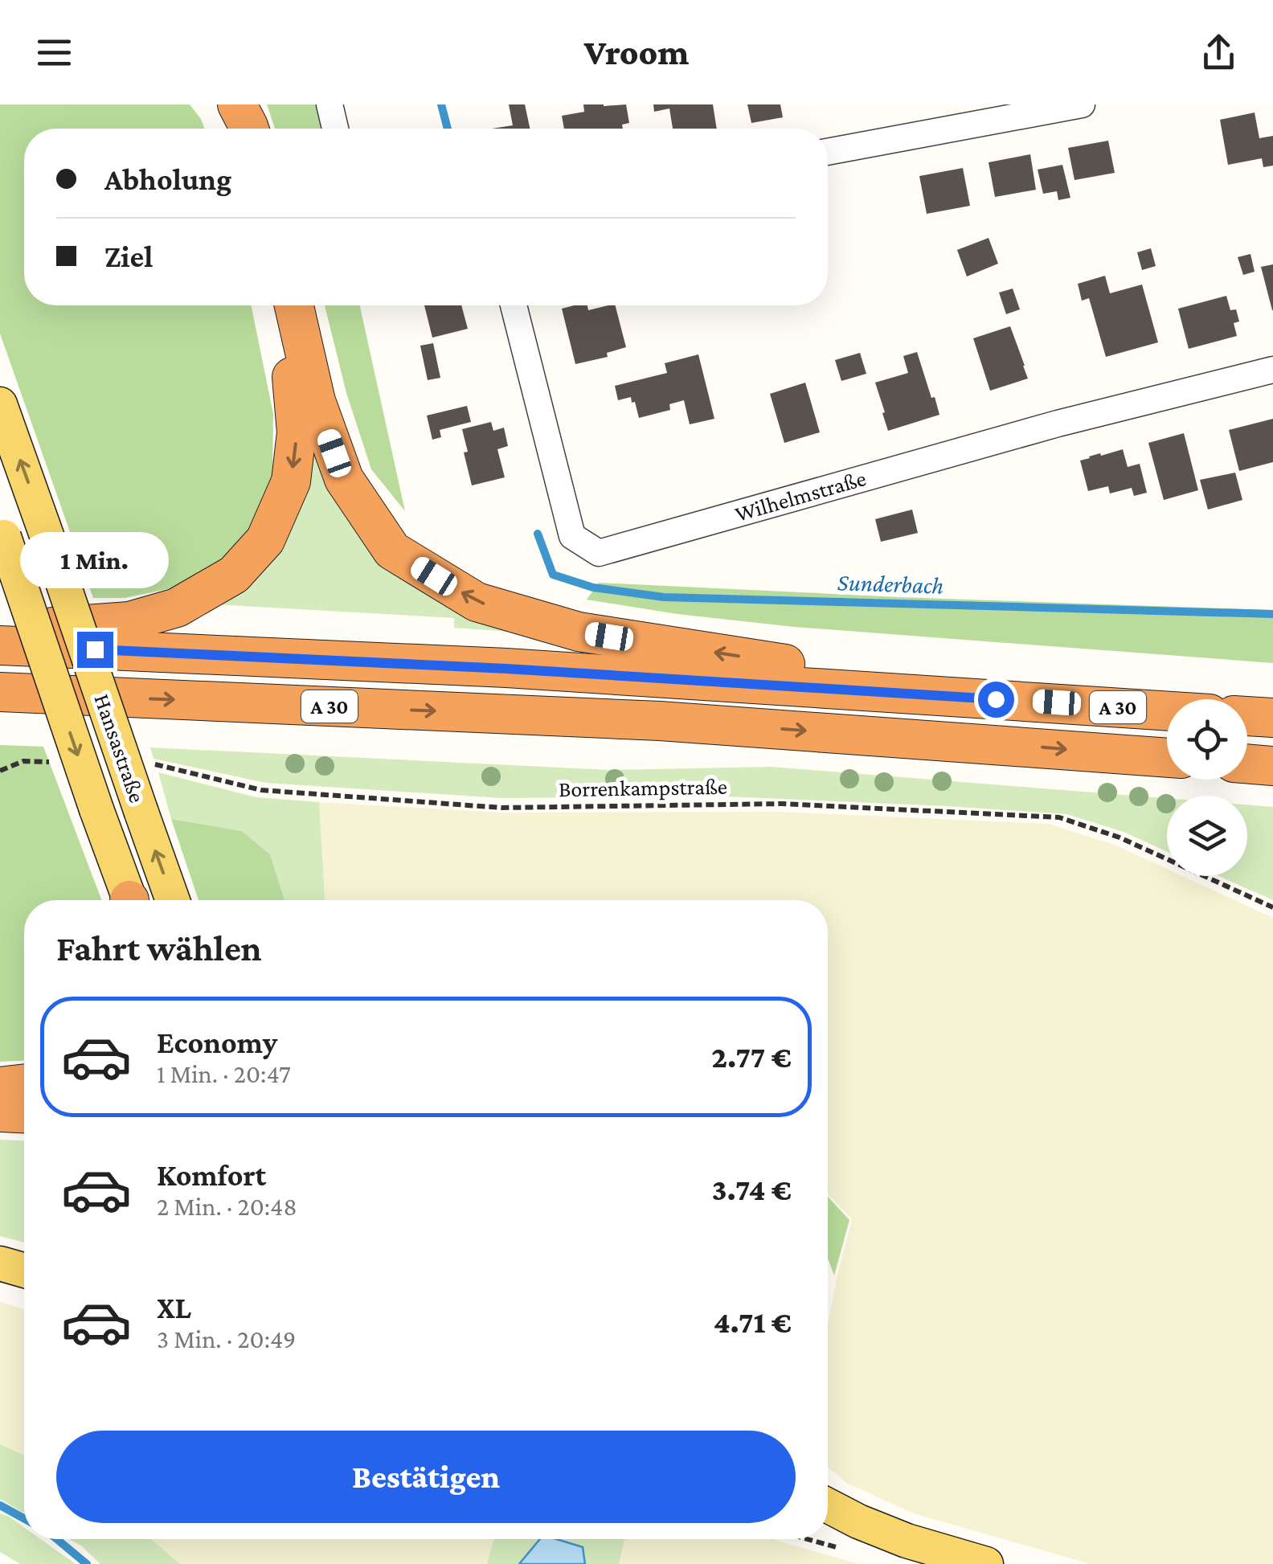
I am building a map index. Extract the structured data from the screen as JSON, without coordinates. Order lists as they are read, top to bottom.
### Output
{
  "streets": {
    "highway": ["A 30"],
    "main road": ["Hansastraße"],
    "street": ["Wilhelmstraße"],
    "path": ["Borrenkampstraße"]
  },
  "water": ["Sunderbach"],
  "page": {
    "header": "Vroom",
    "banner": ["Abholung", "Ziel"],
    "bubble": "1 Min.",
    "heading": "Fahrt wählen",
    "list": [
      {
        "name": "Economy",
        "note": "1 Min. · 20:47",
        "value": "2.77 €"
      },
      {
        "name": "Komfort",
        "note": "2 Min. · 20:48",
        "value": "3.74 €"
      },
      {
        "name": "XL",
        "note": "3 Min. · 20:49",
        "value": "4.71 €"
      }
    ],
    "buttons": "Bestätigen"
  }
}
